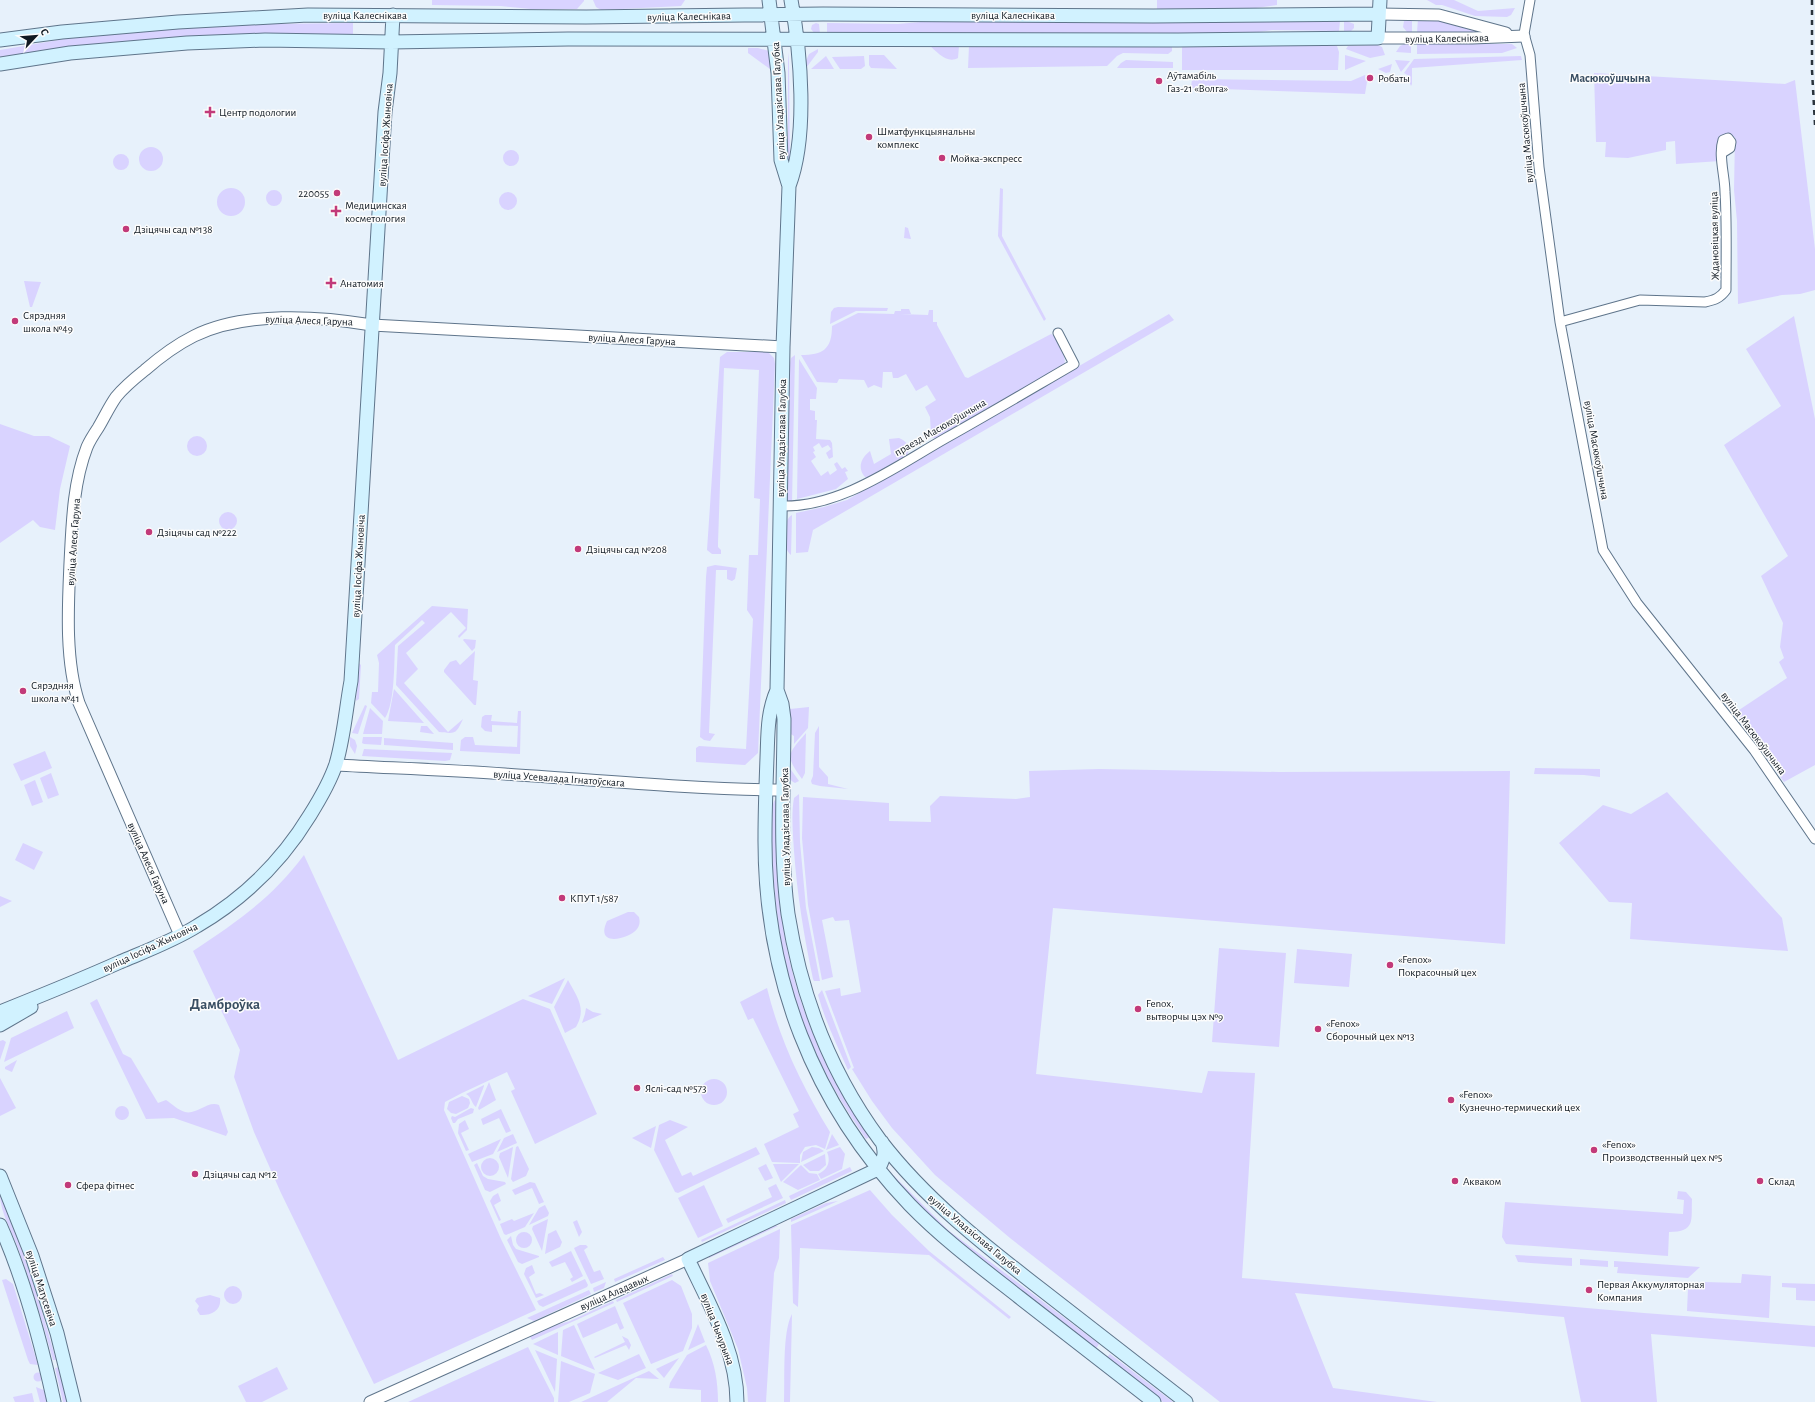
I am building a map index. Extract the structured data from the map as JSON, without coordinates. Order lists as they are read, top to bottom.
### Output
{
  "streets": {
    "main road": [
      "вуліца Калеснікава",
      "вуліца Уладзіслава Галубка",
      "вуліца Іосіфа Жыновіча",
      "вуліца Матусевіча",
      "вуліца Аладавых",
      "вуліца Чычурына"
    ],
    "street": [
      "вуліца Масюкоўшчына",
      "Ждановіцкая вуліца",
      "вуліца Алеся Гаруна",
      "праезд Масюкоўшчына",
      "вуліца Усевалада Ігнатоўскага"
    ]
  },
  "crossings": [
    ["вуліца Калеснікава", "вуліца Уладзіслава Галубка"],
    ["вуліца Калеснікава", "вуліца Масюкоўшчына"],
    ["вуліца Калеснікава", "вуліца Іосіфа Жыновіча"],
    ["вуліца Уладзіслава Галубка", "вуліца Алеся Гаруна"],
    ["вуліца Уладзіслава Галубка", "праезд Масюкоўшчына"],
    ["вуліца Уладзіслава Галубка", "вуліца Усевалада Ігнатоўскага"],
    ["вуліца Уладзіслава Галубка", "вуліца Аладавых"],
    ["вуліца Масюкоўшчына", "Ждановіцкая вуліца"],
    ["вуліца Іосіфа Жыновіча", "вуліца Алеся Гаруна"],
    ["вуліца Іосіфа Жыновіча", "вуліца Усевалада Ігнатоўскага"],
    ["вуліца Аладавых", "вуліца Чычурына"]
  ],
  "districts": ["Масюкоўшчына", "Дамброўка"],
  "places": {
    "other": [
      "Робаты",
      "Аўтамабіль Газ-21 «Волга»",
      "Шматфункцыянальны комплекс",
      "Мойка-экспресс",
      "220055",
      "Дзіцячы сад №138",
      "Сярэдняя школа №49",
      "Дзіцячы сад №222",
      "Дзіцячы сад №208",
      "Сярэдняя школа №41",
      "КПУТ 1/587",
      "«Fenox» Покрасочный цех",
      "Fenox, вытворчы цэх №9",
      "«Fenox» Сборочный цех №13",
      "Яслі-сад №573",
      "«Fenox» Кузнечно-термический цех",
      "«Fenox» Производственный цех №5",
      "Дзіцячы сад №12",
      "Акваком",
      "Склад",
      "Сфера фітнес",
      "Первая Аккумуляторная Компания"
    ],
    "health": ["Центр подологии", "Медицинская косметология", "Анатомия"]
  },
  "north": "top right"
}
